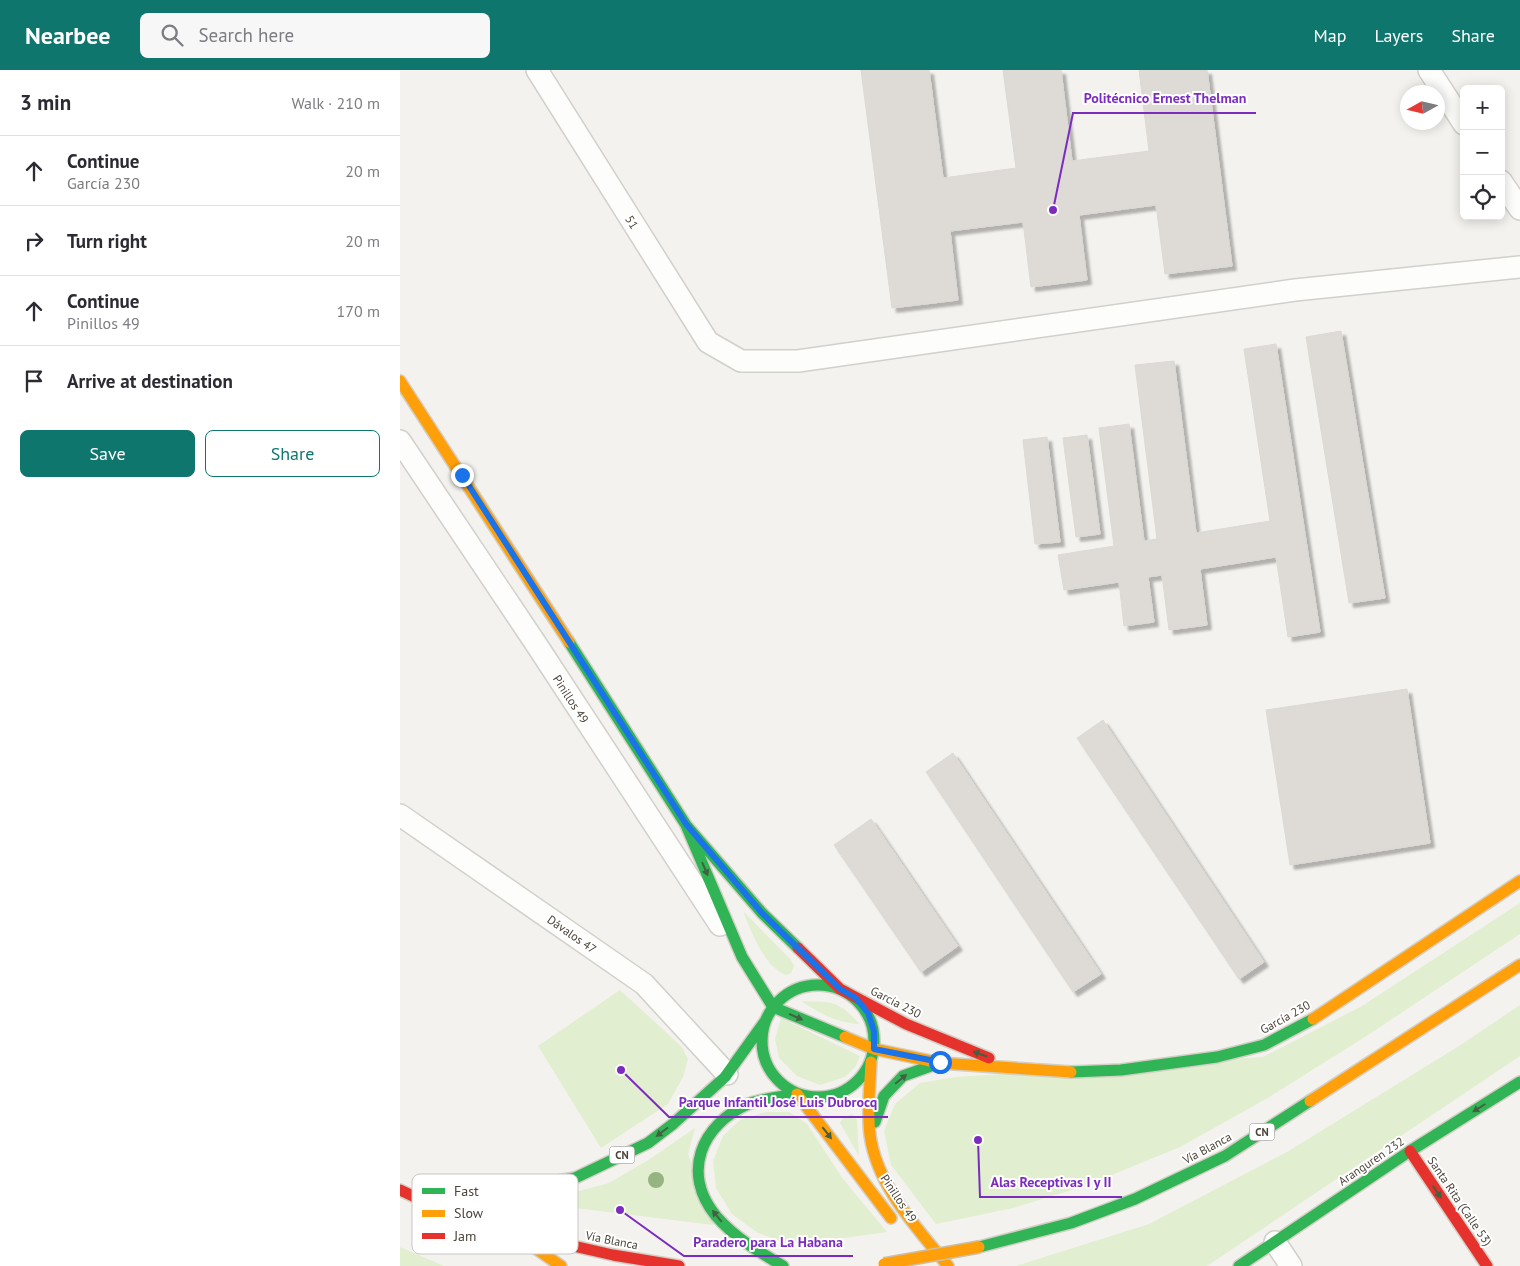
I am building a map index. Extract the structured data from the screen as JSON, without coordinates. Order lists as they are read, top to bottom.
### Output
{
  "streets": {
    "main road": [
      "Pinillos 49",
      "García 230",
      "CN",
      "Vía Blanca",
      "Aranguren 232",
      "Santa Rita (Calle 53)"
    ],
    "street": ["51", "Dávalos 47"]
  },
  "crossings": [
    ["Pinillos 49", "García 230"],
    ["Dávalos 47", "CN"],
    ["Aranguren 232", "Santa Rita (Calle 53)"]
  ],
  "one_way": ["Aranguren 232", "Santa Rita (Calle 53)"],
  "places": [
    "Politécnico Ernest Thelman",
    "Parque Infantil José Luis Dubrocq",
    "Alas Receptivas I y II",
    "Paradero para La Habana"
  ],
  "legend": ["Fast", "Slow", "Jam"],
  "north": "left",
  "page": {
    "header": "Nearbee",
    "search": "Search here",
    "nav": ["Map", "Layers", "Share"],
    "heading": ["3 min", "Walk · 210 m"],
    "map_buttons": ["+", "−"],
    "list": [
      ["Continue", "García 230", "20 m"],
      ["Turn right", "20 m"],
      ["Continue", "Pinillos 49", "170 m"],
      "Arrive at destination"
    ],
    "buttons": ["Save", "Share"]
  }
}
